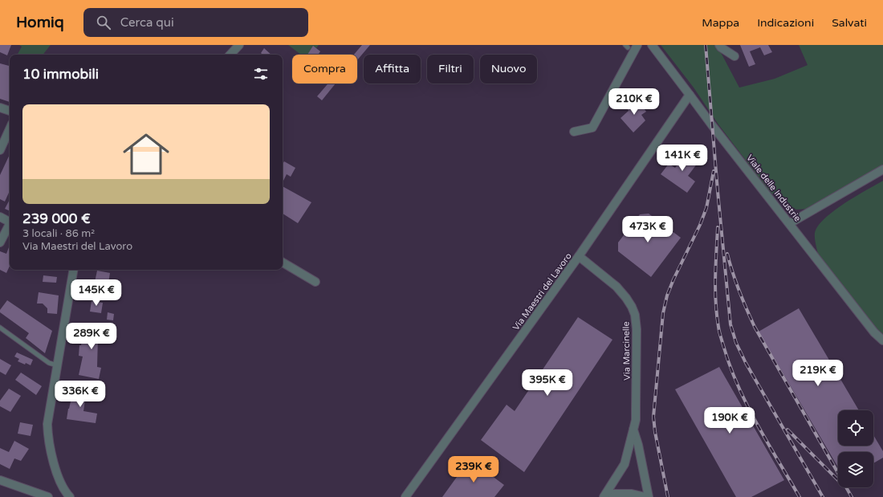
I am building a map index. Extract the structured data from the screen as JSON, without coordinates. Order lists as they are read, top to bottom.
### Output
{
  "streets": {
    "street": ["Viale delle Industrie", "Via Maestri del Lavoro", "Via Marcinelle"]
  },
  "crossings": [
    ["Viale delle Industrie", "Via Maestri del Lavoro"],
    ["Via Maestri del Lavoro", "Via Marcinelle"]
  ],
  "page": {
    "header": "Homiq",
    "search": "Cerca qui",
    "nav": ["Mappa", "Indicazioni", "Salvati"],
    "chip": [
      "Compra",
      "Affitta",
      "Filtri",
      "Nuovo"
    ],
    "heading": "10 immobili",
    "price": [
      "210K €",
      "141K €",
      "473K €",
      "145K €",
      "289K €",
      "219K €",
      "395K €",
      "336K €",
      "190K €",
      "239K €"
    ],
    "list": [
      {
        "name": "239 000 €",
        "note": "3 locali · 86 m² · Via Maestri del Lavoro"
      }
    ]
  }
}
